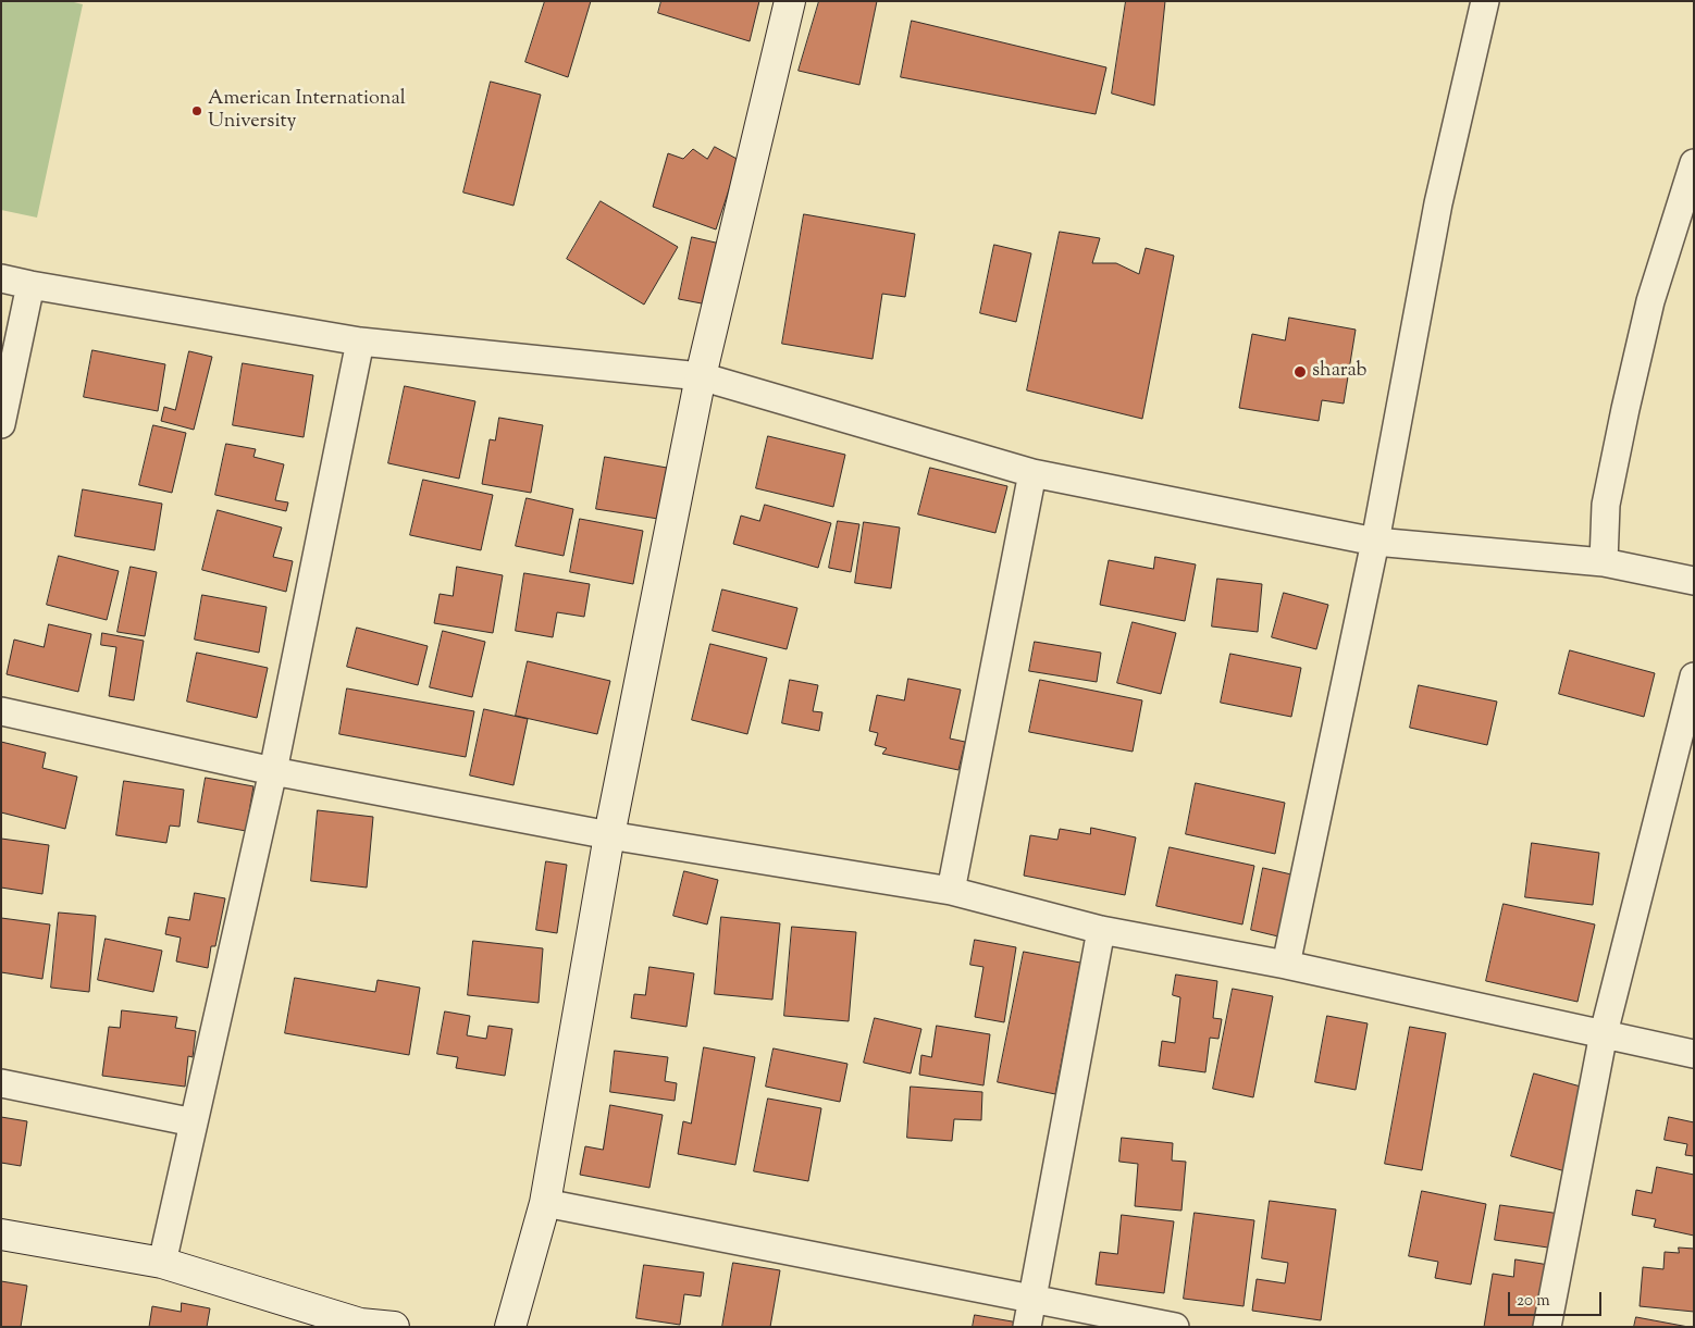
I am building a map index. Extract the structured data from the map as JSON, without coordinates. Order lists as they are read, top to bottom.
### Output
{
  "places": ["American International University", "sharab"],
  "scale_bar": "20 m"
}
